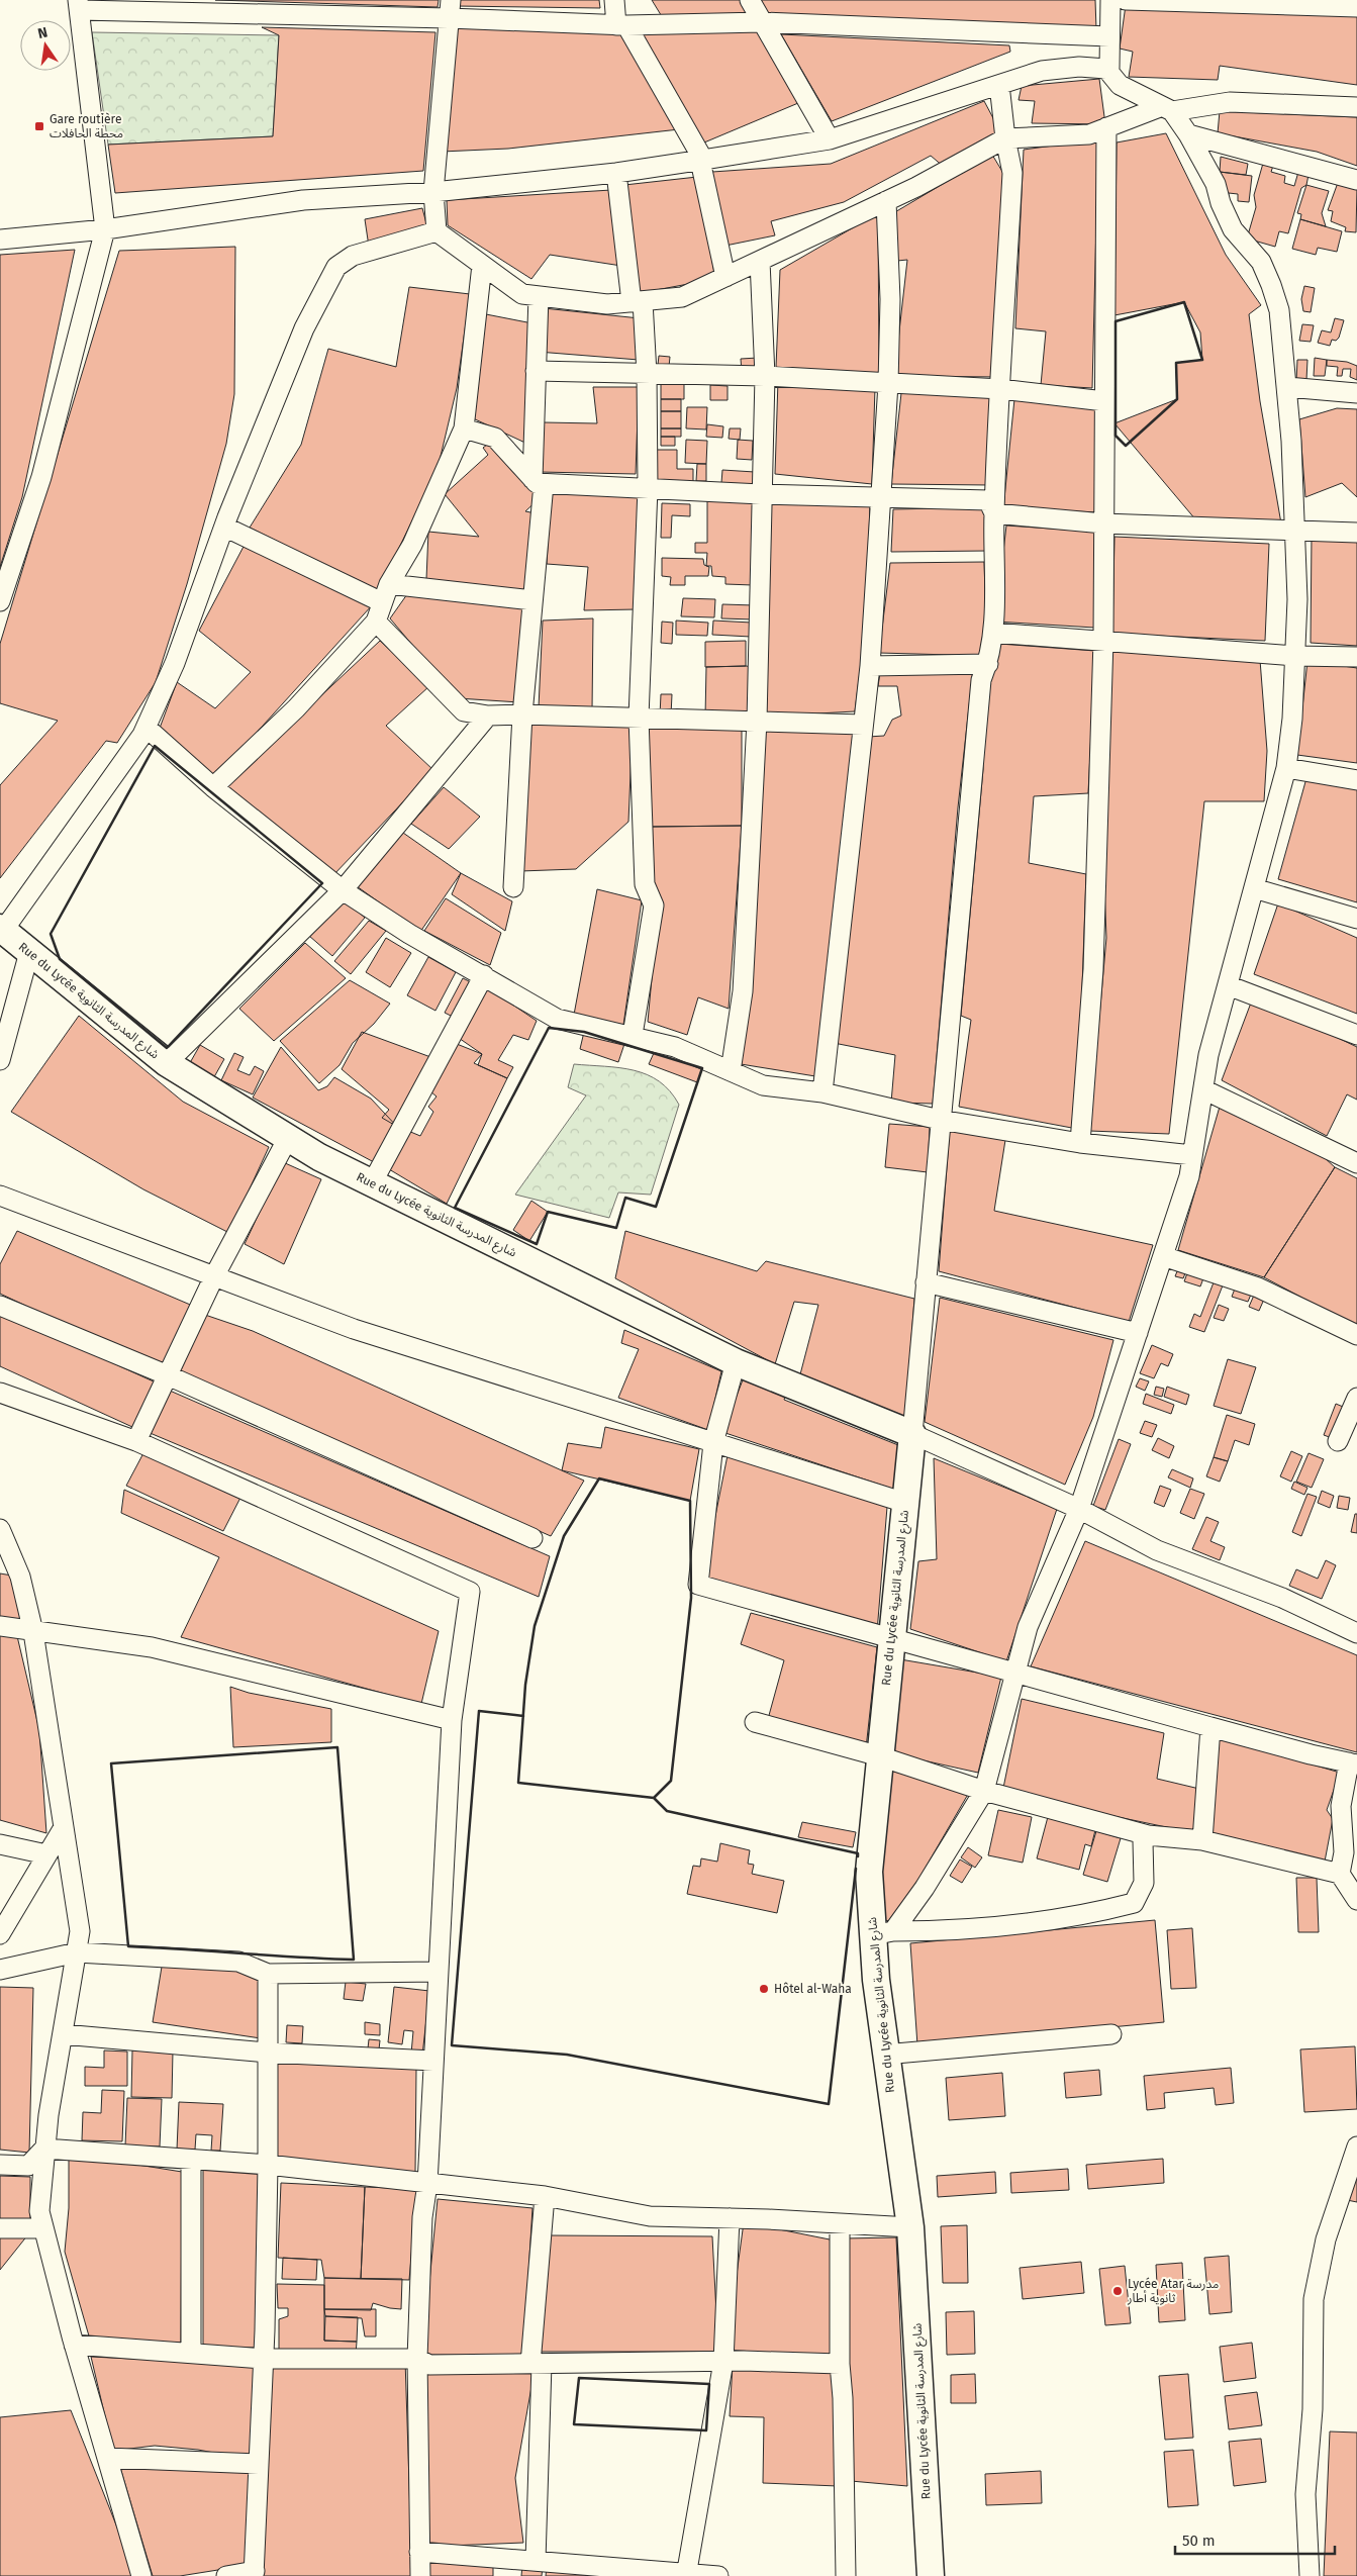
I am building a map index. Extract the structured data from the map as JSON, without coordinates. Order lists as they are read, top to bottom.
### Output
{
  "streets": {
    "street": ["Rue du Lycée شارع المدرسة الثانوية"]
  },
  "places": {
    "transit": ["Gare routière محطة الحافلات"],
    "other": ["Hôtel al-Waha", "Lycée Atar مدرسة ثانوية أطار"]
  },
  "scale_bar": "50 m",
  "north": "top"
}
